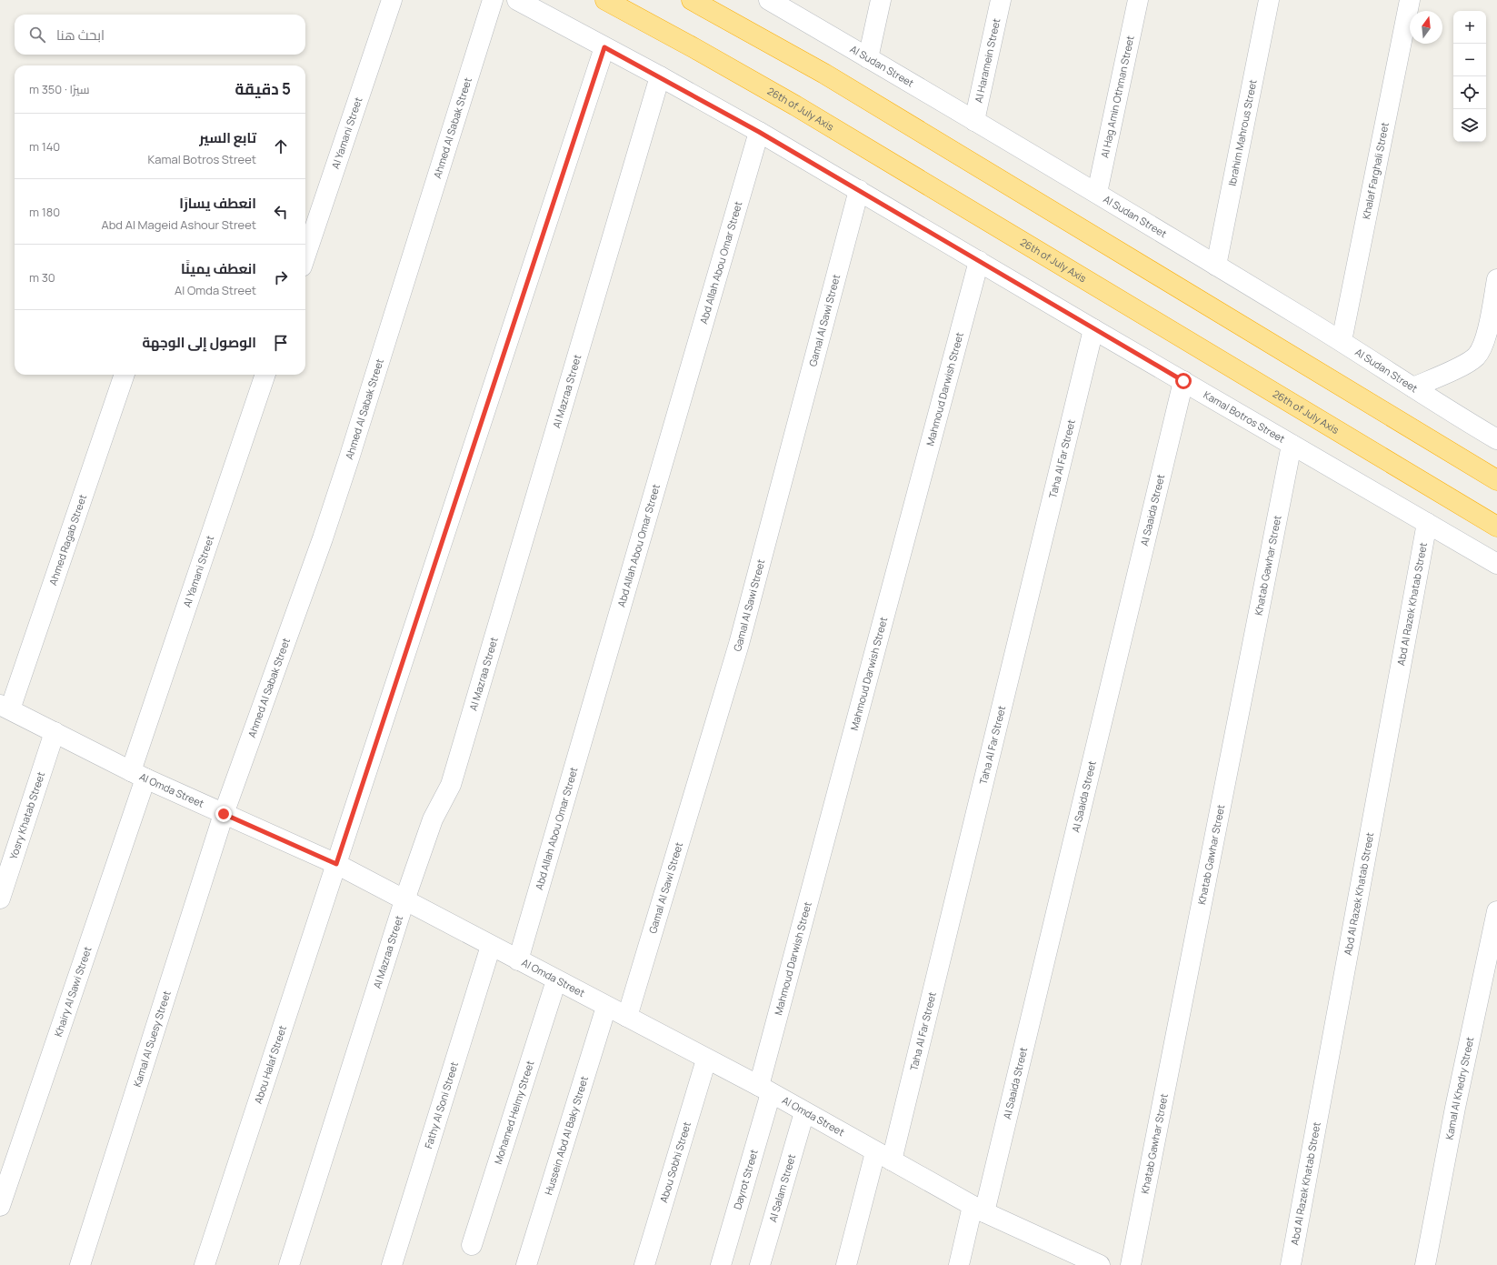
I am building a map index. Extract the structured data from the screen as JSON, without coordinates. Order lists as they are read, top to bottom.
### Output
{
  "streets": {
    "highway": ["26th of July Axis"],
    "street": [
      "Al Haramein Street",
      "Al Sudan Street",
      "Al Hag Amin Othman Street",
      "Ahmed Al Sabak Street",
      "Ibrahim Mahrous Street",
      "Al Yamani Street",
      "Khalaf Farghali Street",
      "Abd Allah Abou Omar Street",
      "Gamal Al Sawi Street",
      "Mahmoud Darwish Street",
      "Al Mazraa Street",
      "Kamal Botros Street",
      "Taha Al Far Street",
      "Al Saaida Street",
      "Ahmed Ragab Street",
      "Khatab Gawhar Street",
      "Abd Al Razek Khatab Street",
      "Al Omda Street",
      "Yosry Khatab Street",
      "Khairy Al Sawi Street",
      "Kamal Al Suesy Street",
      "Abou Halaf Street",
      "Kamal Al Khedry Street",
      "Fathy Al Soni Street",
      "Mohamed Helmy Street",
      "Hussein Abd Al Baky Street",
      "Abou Sobhi Street",
      "Dayrot Street",
      "Al Salam Street"
    ]
  },
  "crossings": [
    ["Al Haramein Street", "Al Sudan Street"],
    ["Al Sudan Street", "Al Hag Amin Othman Street"],
    ["Al Sudan Street", "Ibrahim Mahrous Street"],
    ["Al Sudan Street", "Khalaf Farghali Street"],
    ["Ahmed Al Sabak Street", "Al Omda Street"],
    ["Ahmed Al Sabak Street", "Kamal Al Suesy Street"],
    ["Al Yamani Street", "Al Omda Street"],
    ["Al Yamani Street", "Khairy Al Sawi Street"],
    ["Abd Allah Abou Omar Street", "Kamal Botros Street"],
    ["Abd Allah Abou Omar Street", "Al Omda Street"],
    ["Gamal Al Sawi Street", "Kamal Botros Street"],
    ["Gamal Al Sawi Street", "Al Omda Street"],
    ["Mahmoud Darwish Street", "Kamal Botros Street"],
    ["Mahmoud Darwish Street", "Al Omda Street"],
    ["Mahmoud Darwish Street", "Dayrot Street"],
    ["Al Mazraa Street", "Kamal Botros Street"],
    ["Al Mazraa Street", "Al Omda Street"],
    ["Kamal Botros Street", "Taha Al Far Street"],
    ["Kamal Botros Street", "Al Saaida Street"],
    ["Kamal Botros Street", "Khatab Gawhar Street"],
    ["Kamal Botros Street", "Abd Al Razek Khatab Street"],
    ["Kamal Botros Street", "Abou Halaf Street"],
    ["Taha Al Far Street", "Al Omda Street"],
    ["Al Saaida Street", "Al Omda Street"],
    ["Ahmed Ragab Street", "Al Omda Street"],
    ["Al Omda Street", "Yosry Khatab Street"],
    ["Al Omda Street", "Khairy Al Sawi Street"],
    ["Al Omda Street", "Kamal Al Suesy Street"],
    ["Al Omda Street", "Abou Halaf Street"],
    ["Al Omda Street", "Fathy Al Soni Street"],
    ["Al Omda Street", "Mohamed Helmy Street"],
    ["Al Omda Street", "Hussein Abd Al Baky Street"],
    ["Al Omda Street", "Abou Sobhi Street"],
    ["Al Omda Street", "Dayrot Street"],
    ["Al Omda Street", "Al Salam Street"]
  ],
  "north": "top",
  "page": {
    "map_buttons": ["+", "−"],
    "search": "ابحث هنا",
    "heading": ["5 دقيقة", "سيرًا · 350 m"],
    "list": [
      ["تابع السير", "Kamal Botros Street", "140 m"],
      ["انعطف يسارًا", "Abd Al Mageid Ashour Street", "180 m"],
      ["انعطف يمينًا", "Al Omda Street", "30 m"],
      "الوصول إلى الوجهة"
    ]
  }
}
